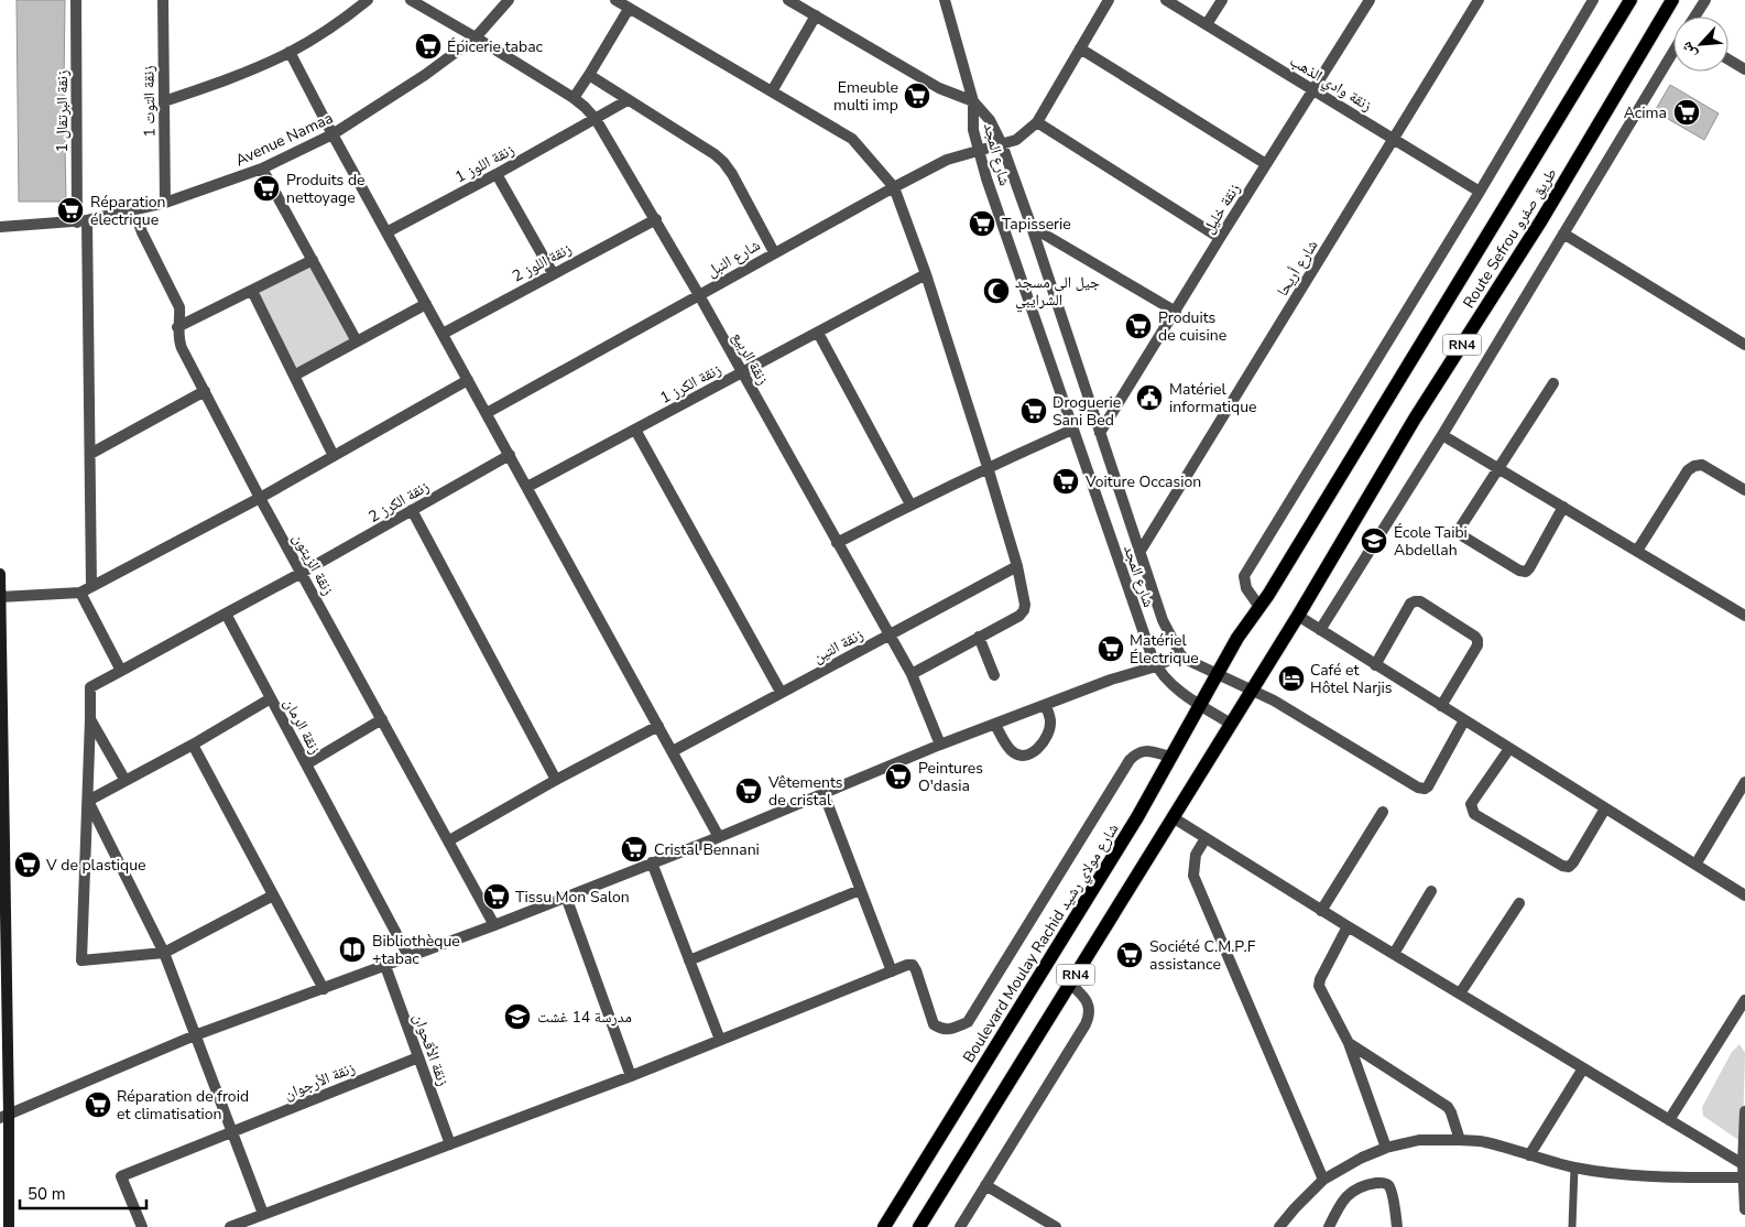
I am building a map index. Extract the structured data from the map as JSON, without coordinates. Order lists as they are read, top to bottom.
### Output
{
  "streets": {
    "main road": ["Route Sefrou طريق صفرو", "RN4", "Boulevard Moulay Rachid شارع مولاي رشيد"],
    "street": [
      "زنقة وادي الذهب",
      "زنقة التوت 1",
      "زنقة البرتقال 1",
      "Avenue Namaa",
      "شارع المجد",
      "زنقة اللوز 1",
      "زنقة خليل",
      "شارع النبل",
      "زنقة اللوز 2",
      "شارع أريحا",
      "زنقة الربيع",
      "زنقة الكرز 1",
      "زنقة الكرز 2",
      "زنقة الزيتون",
      "زنقة التين",
      "زنقة الرمان",
      "زنقة الأقحوان",
      "زنقة الأرجوان"
    ]
  },
  "crossings": [
    ["زنقة وادي الذهب", "زنقة خليل"],
    ["زنقة وادي الذهب", "شارع أريحا"],
    ["زنقة التوت 1", "Avenue Namaa"],
    ["زنقة البرتقال 1", "Avenue Namaa"],
    ["Avenue Namaa", "زنقة الربيع"],
    ["Avenue Namaa", "زنقة الزيتون"],
    ["شارع المجد", "زنقة خليل"],
    ["شارع المجد", "شارع النبل"],
    ["شارع المجد", "شارع أريحا"],
    ["شارع المجد", "RN4"],
    ["شارع المجد", "Boulevard Moulay Rachid شارع مولاي رشيد"],
    ["زنقة اللوز 1", "زنقة الربيع"],
    ["Route Sefrou طريق صفرو", "RN4"],
    ["Route Sefrou طريق صفرو", "Boulevard Moulay Rachid شارع مولاي رشيد"],
    ["شارع النبل", "زنقة الربيع"],
    ["زنقة اللوز 2", "زنقة الربيع"],
    ["زنقة الربيع", "زنقة الكرز 1"],
    ["زنقة الربيع", "زنقة التين"],
    ["زنقة الكرز 2", "زنقة الزيتون"],
    ["زنقة الكرز 2", "زنقة الرمان"],
    ["زنقة الأقحوان", "زنقة الأرجوان"]
  ],
  "places": {
    "supermarket": [
      "Épicerie tabac",
      "Emeuble multi imp",
      "Acima",
      "Produits de nettoyage",
      "Réparation électrique",
      "Tapisserie",
      "Produits de cuisine",
      "Droguerie Sani Bed",
      "Voiture Occasion",
      "Matériel Électrique",
      "Peintures O'dasia",
      "Vêtements de cristal",
      "Cristal Bennani",
      "V de plastique",
      "Tissu Mon Salon",
      "Société C.M.P.F assistance",
      "Réparation de froid et climatisation"
    ],
    "mosque": ["جيل الي مسجد الشرايبي"],
    "public building": ["Matériel informatique"],
    "school or university": ["École Taibi Abdellah", "مدرسة 14 غشت"],
    "hotel": ["Café et Hôtel Narjis"],
    "library": ["Bibliothèque +tabac"]
  },
  "scale_bar": "50 m",
  "north": "bottom left"
}
